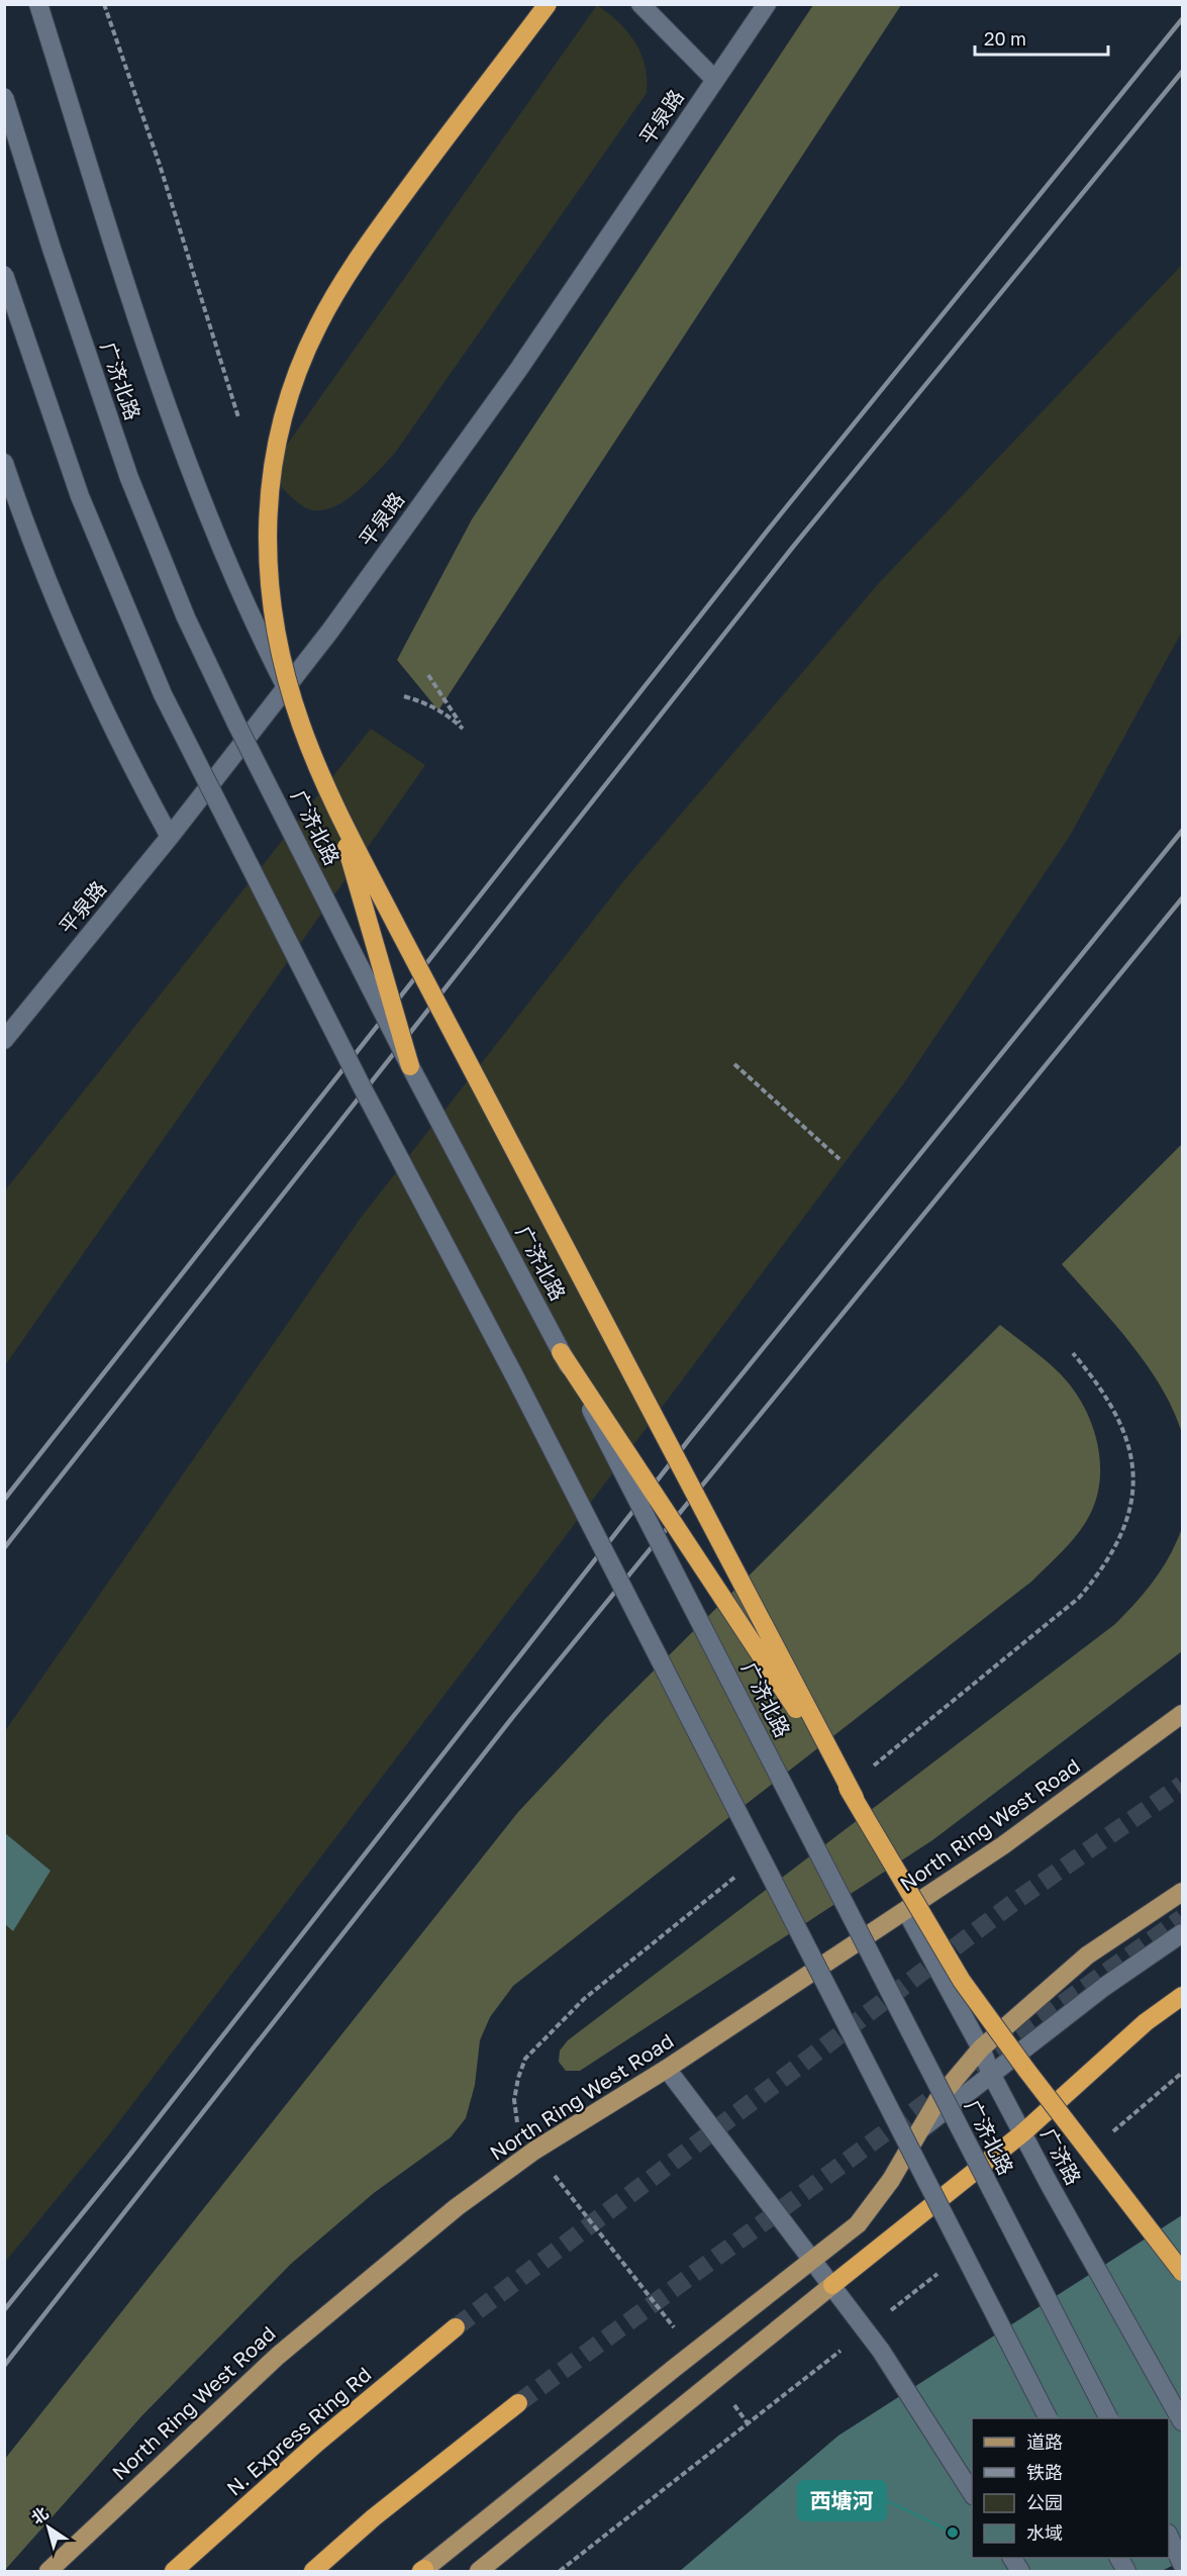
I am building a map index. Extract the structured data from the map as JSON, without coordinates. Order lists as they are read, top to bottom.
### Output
{
  "streets": {
    "highway": ["N. Express Ring Rd"],
    "main road": [
      "平泉路",
      "广济北路",
      "North Ring West Road",
      "广济路"
    ]
  },
  "crossings": [
    ["North Ring West Road", "广济路"]
  ],
  "places": ["西塘河"],
  "legend": [
    "道路",
    "铁路",
    "公园",
    "水域"
  ],
  "scale_bar": "20 m",
  "north": "top left"
}
